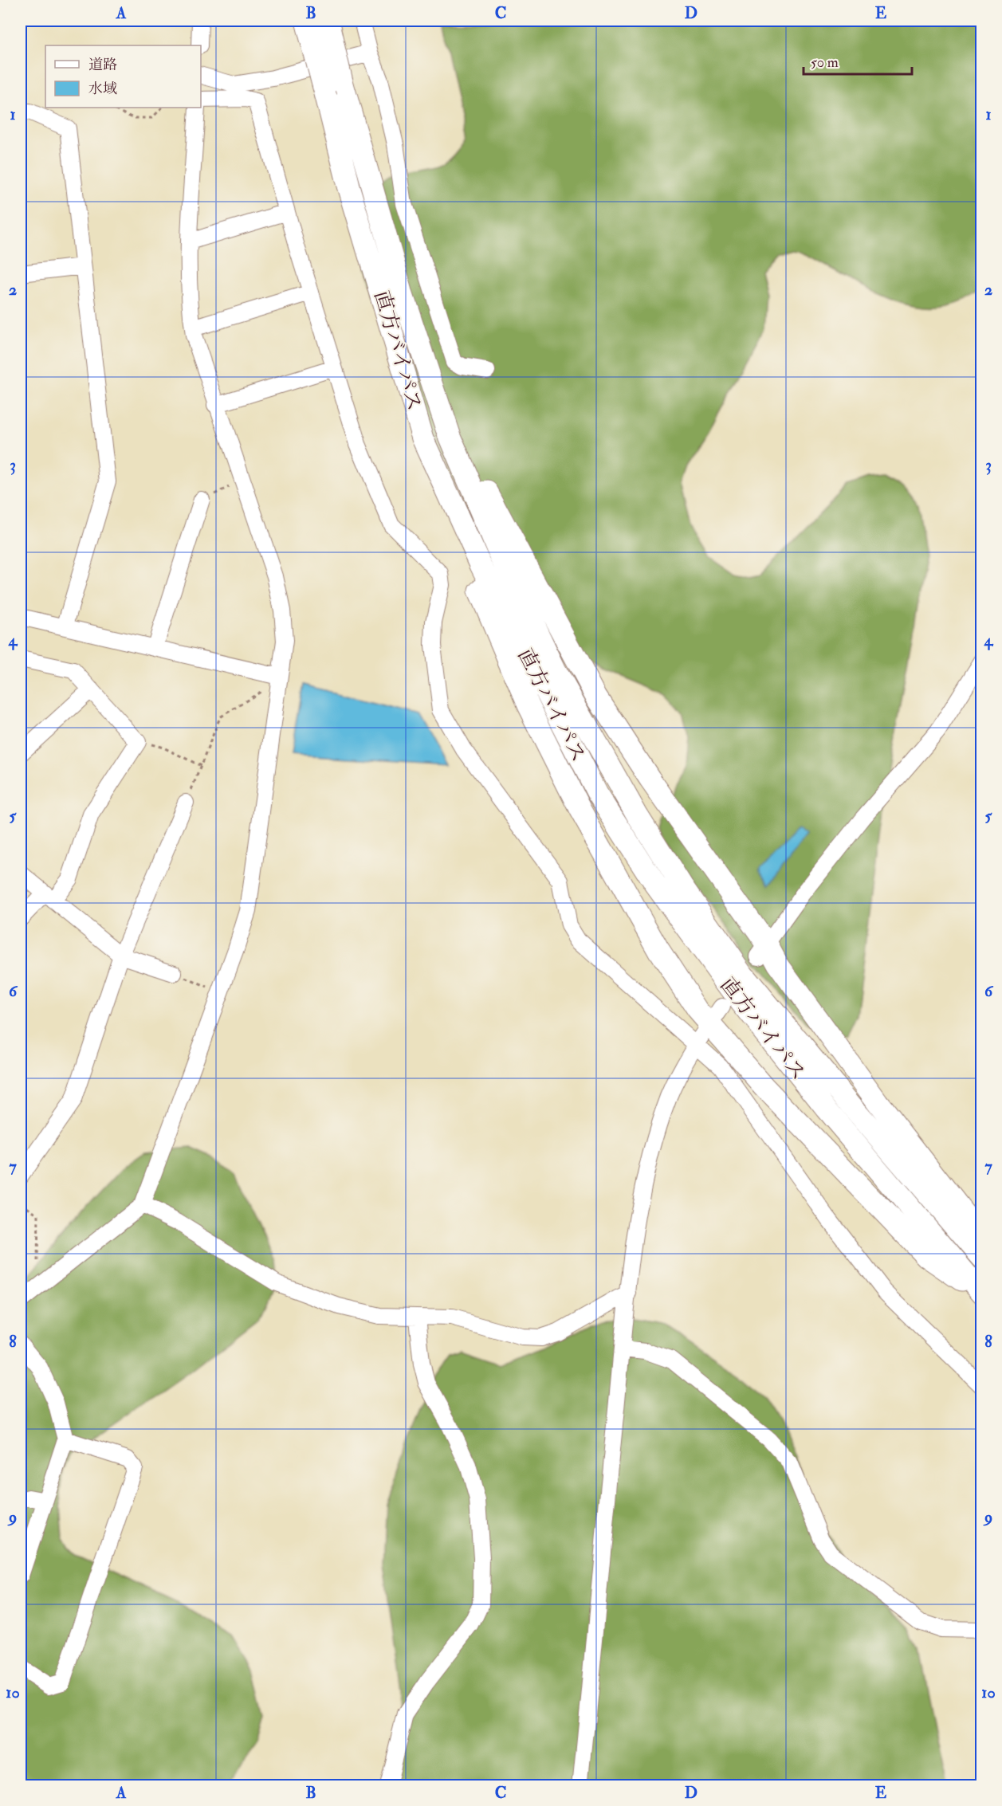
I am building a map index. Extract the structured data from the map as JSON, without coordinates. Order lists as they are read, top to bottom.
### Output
{
  "streets": {
    "highway": ["直方バイパス"]
  },
  "legend": ["道路", "水域"],
  "scale_bar": "50 m",
  "grid": {
    "columns": [
      "A",
      "B",
      "C",
      "D",
      "E"
    ],
    "rows": [
      "1",
      "2",
      "3",
      "4",
      "5",
      "6",
      "7",
      "8",
      "9",
      "10"
    ]
  }
}
